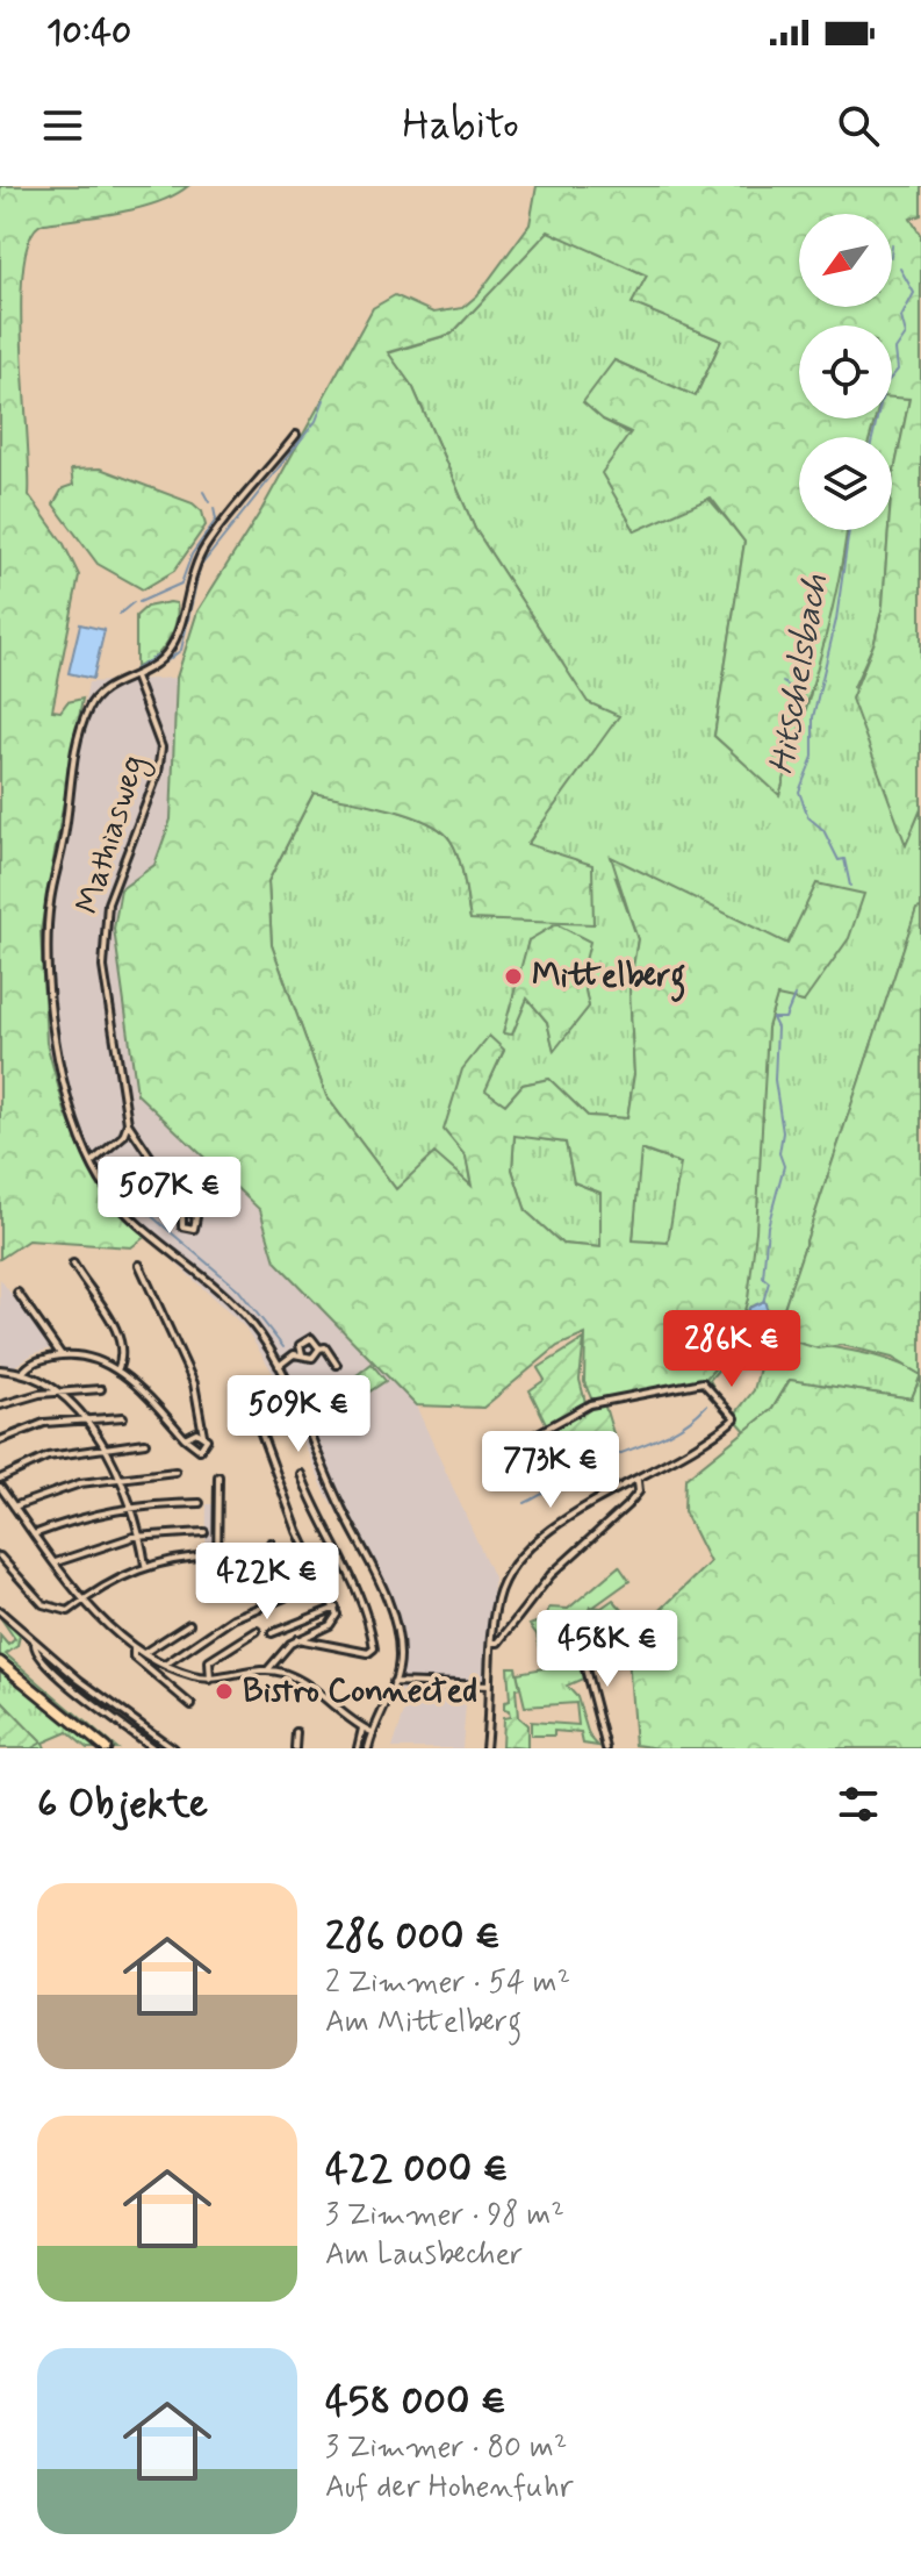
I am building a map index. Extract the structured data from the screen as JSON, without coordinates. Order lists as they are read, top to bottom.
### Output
{
  "streets": {
    "street": ["Mathiasweg"]
  },
  "water": ["Hitschelsbach"],
  "places": ["Mittelberg", "Bistro Connected"],
  "north": "bottom left",
  "page": {
    "status": "10:40",
    "header": "Habito",
    "price": [
      "507K €",
      "286K €",
      "509K €",
      "773K €",
      "422K €",
      "458K €"
    ],
    "heading": "6 Objekte",
    "list": [
      {
        "name": "286 000 €",
        "note": "2 Zimmer · 54 m² · Am Mittelberg"
      },
      {
        "name": "422 000 €",
        "note": "3 Zimmer · 98 m² · Am Lausbecher"
      },
      {
        "name": "458 000 €",
        "note": "3 Zimmer · 80 m² · Auf der Hohenfuhr"
      }
    ]
  }
}
